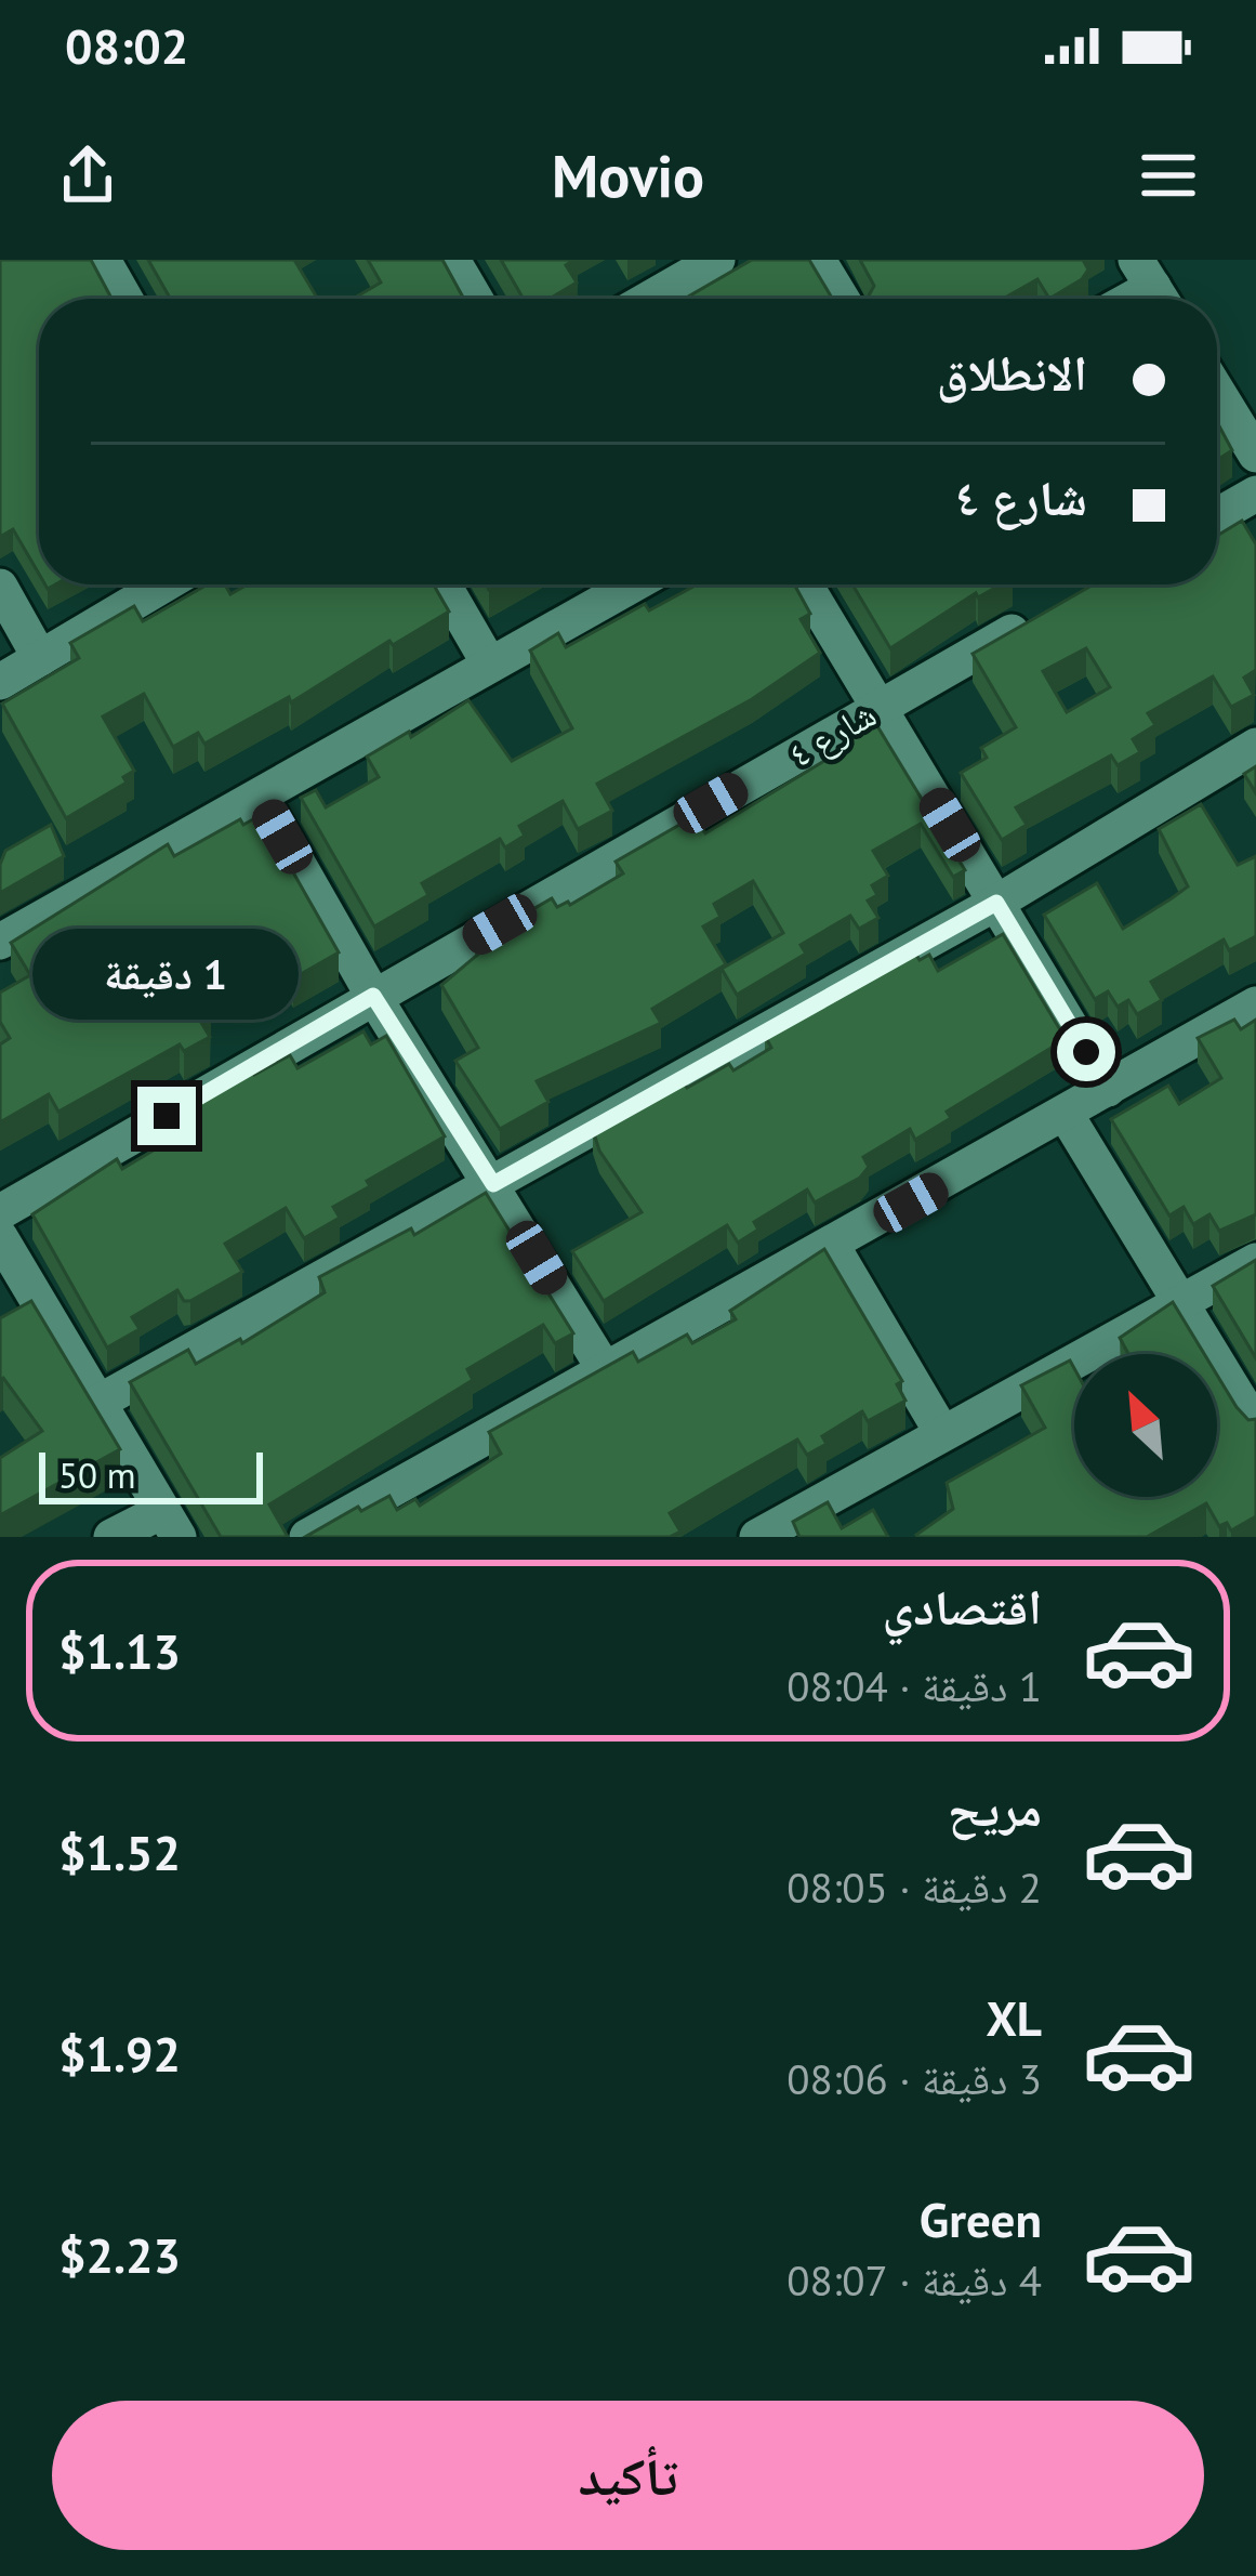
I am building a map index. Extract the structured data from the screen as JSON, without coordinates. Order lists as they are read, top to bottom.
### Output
{
  "streets": {
    "street": ["شارع ٤"]
  },
  "scale_bar": "50 m",
  "north": "top left",
  "page": {
    "status": "08:02",
    "header": "Movio",
    "banner": ["الانطلاق", "شارع ٤"],
    "bubble": "1 دقيقة",
    "scale": "50 m",
    "list": [
      {
        "name": "اقتصادي",
        "note": "1 دقيقة · 08:04",
        "value": "$1.13"
      },
      {
        "name": "مريح",
        "note": "2 دقيقة · 08:05",
        "value": "$1.52"
      },
      {
        "name": "XL",
        "note": "3 دقيقة · 08:06",
        "value": "$1.92"
      },
      {
        "name": "Green",
        "note": "4 دقيقة · 08:07",
        "value": "$2.23"
      }
    ],
    "buttons": "تأكيد"
  }
}
